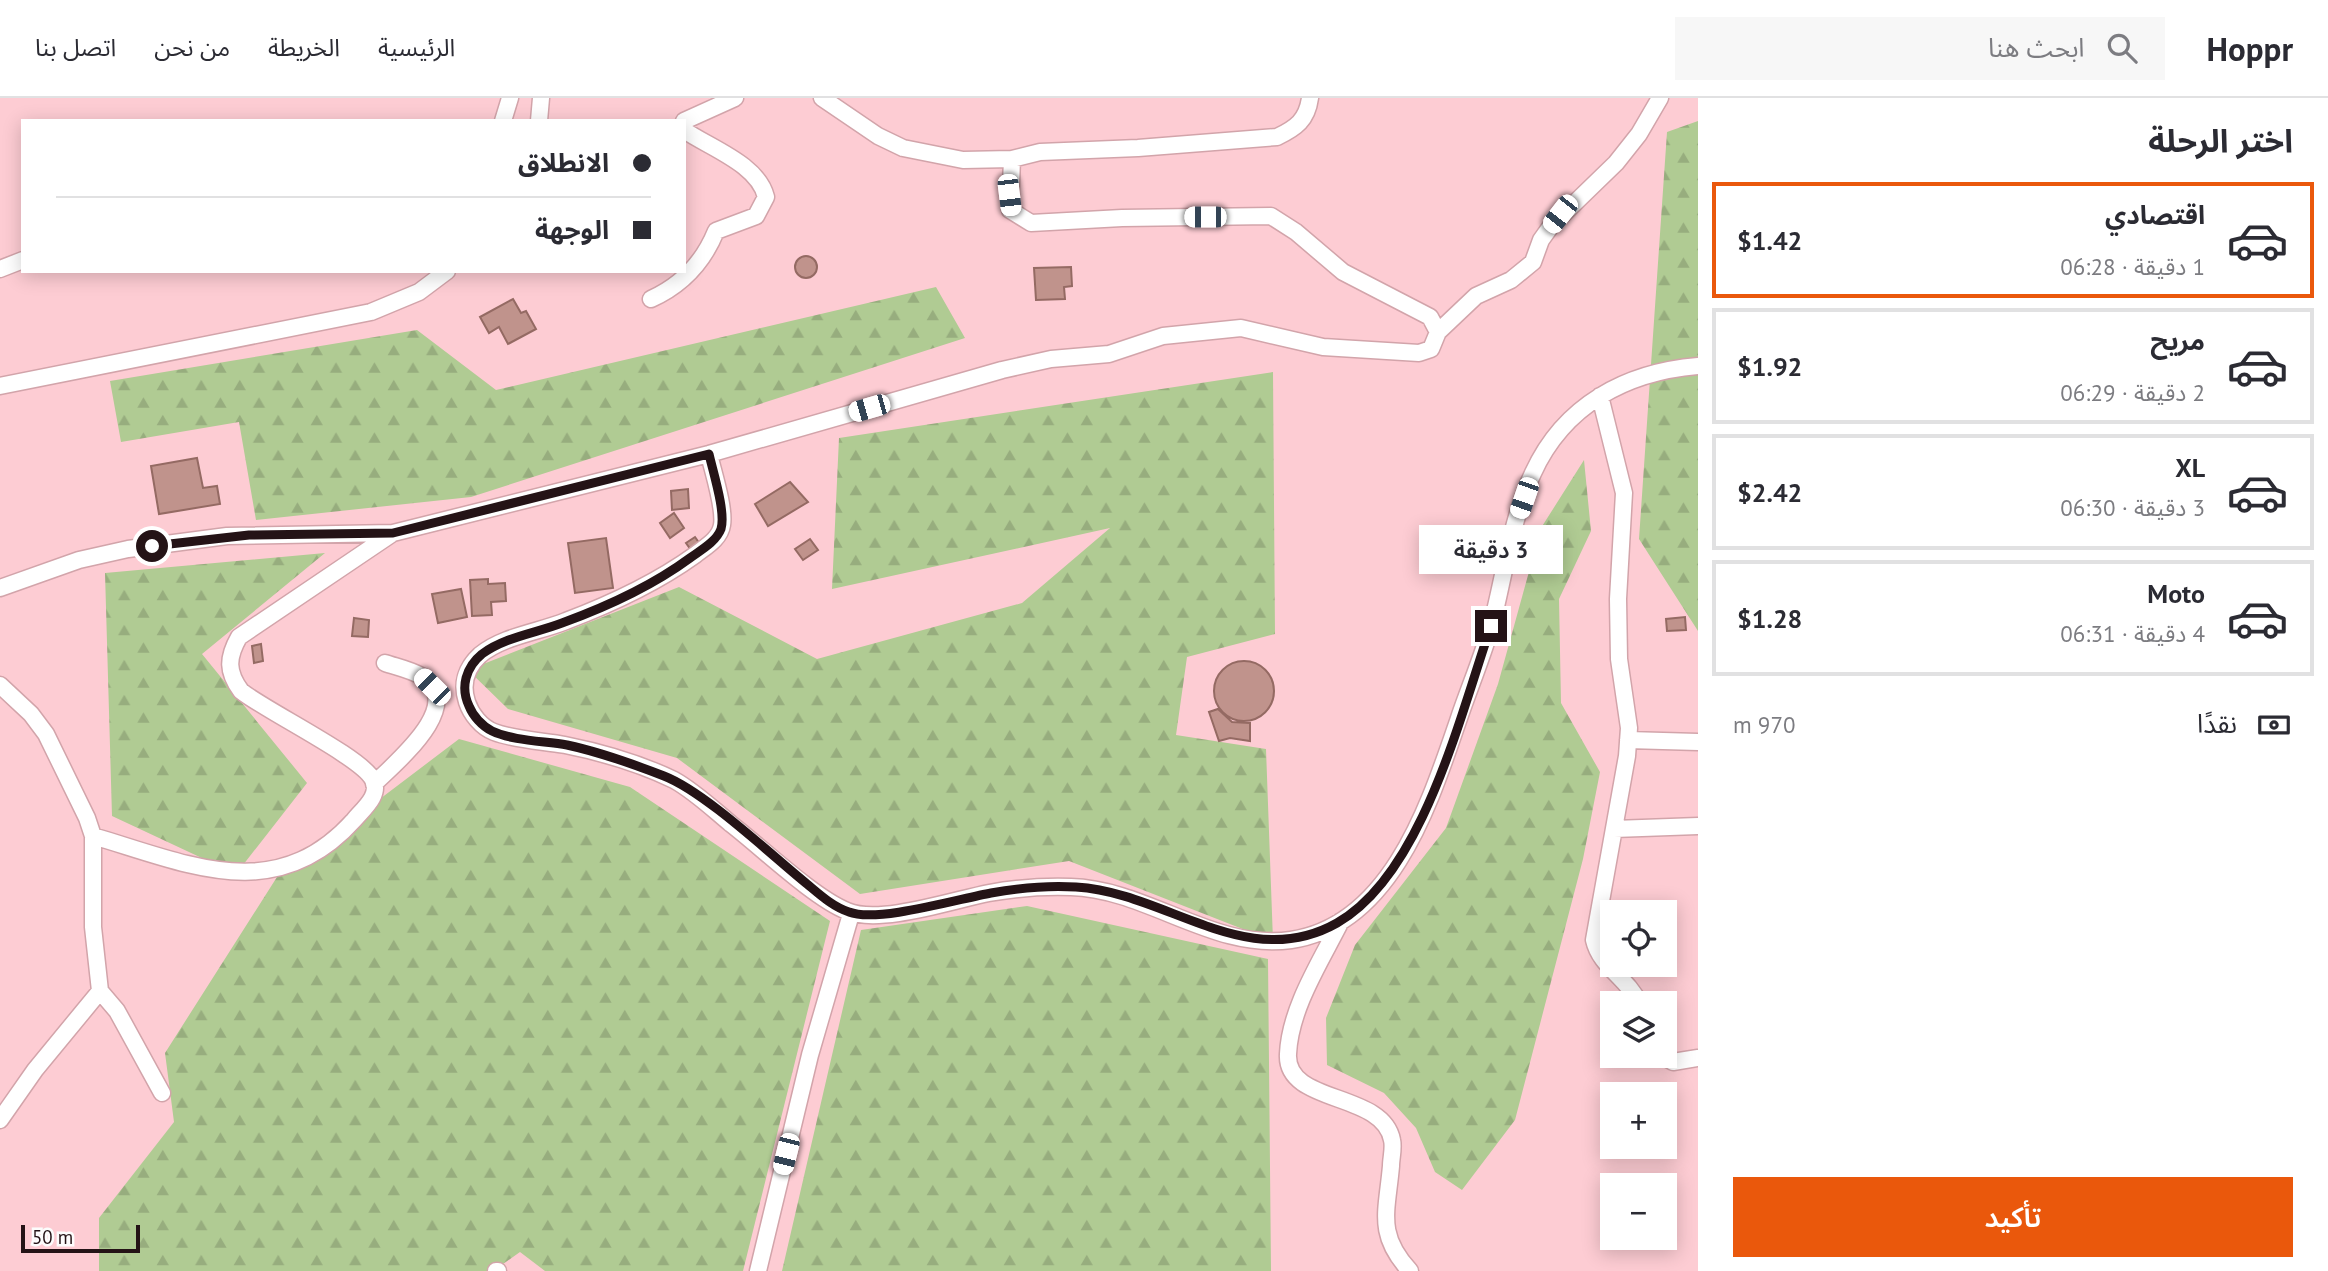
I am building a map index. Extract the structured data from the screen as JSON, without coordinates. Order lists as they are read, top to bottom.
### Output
{
  "scale_bar": "50 m",
  "page": {
    "header": "Hoppr",
    "search": "ابحث هنا",
    "nav": [
      "الرئيسية",
      "الخريطة",
      "من نحن",
      "اتصل بنا"
    ],
    "heading": "اختر الرحلة",
    "banner": ["الانطلاق", "الوجهة"],
    "list": [
      {
        "name": "اقتصادي",
        "note": "1 دقيقة · 06:28",
        "value": "$1.42"
      },
      {
        "name": "مريح",
        "note": "2 دقيقة · 06:29",
        "value": "$1.92"
      },
      {
        "name": "XL",
        "note": "3 دقيقة · 06:30",
        "value": "$2.42"
      },
      {
        "name": "Moto",
        "note": "4 دقيقة · 06:31",
        "value": "$1.28"
      }
    ],
    "bubble": "3 دقيقة",
    "pay": ["نقدًا", "970 m"],
    "map_buttons": ["+", "−"],
    "buttons": "تأكيد",
    "scale": "50 m"
  }
}
